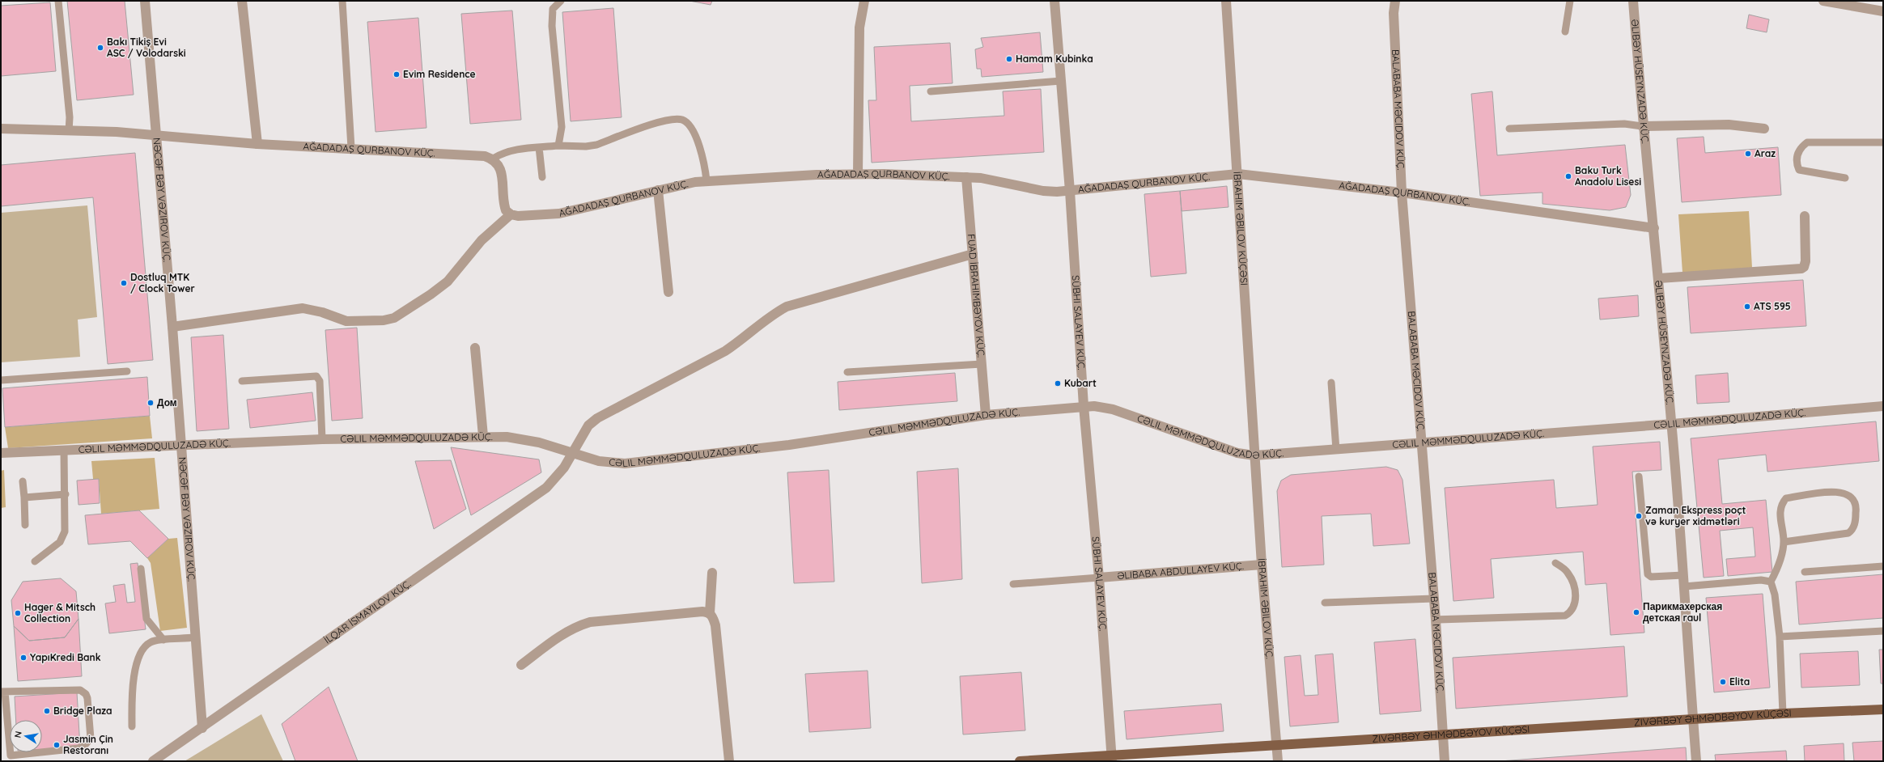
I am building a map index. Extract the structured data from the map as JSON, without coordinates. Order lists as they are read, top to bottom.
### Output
{
  "streets": {
    "main road": ["ZIVƏRBƏY ƏHMƏDBƏYOV KÜÇƏSI"],
    "street": [
      "ƏLIBƏY HÜSEYNZADƏ KÜÇ.",
      "BALABABA MƏCIDOV KÜÇ.",
      "AĞADADAŞ QURBANOV KÜÇ.",
      "NƏCƏF BƏY VƏZIROV KÜÇ.",
      "İBRAHIM ƏBILOV KÜÇƏSI",
      "FUAD İBRAHIMBƏYOV KÜÇ.",
      "SÜBHI SALAYEV KÜÇ.",
      "CƏLIL MƏMMƏDQULUZADƏ KÜÇ.",
      "ƏLIBABA ABDULLAYEV KÜÇ.",
      "İBRAHIM ƏBILOV KÜÇ."
    ]
  },
  "crossings": [
    ["ƏLIBƏY HÜSEYNZADƏ KÜÇ.", "AĞADADAŞ QURBANOV KÜÇ."],
    ["ƏLIBƏY HÜSEYNZADƏ KÜÇ.", "CƏLIL MƏMMƏDQULUZADƏ KÜÇ."],
    ["ƏLIBƏY HÜSEYNZADƏ KÜÇ.", "ZIVƏRBƏY ƏHMƏDBƏYOV KÜÇƏSI"],
    ["BALABABA MƏCIDOV KÜÇ.", "AĞADADAŞ QURBANOV KÜÇ."],
    ["BALABABA MƏCIDOV KÜÇ.", "CƏLIL MƏMMƏDQULUZADƏ KÜÇ."],
    ["BALABABA MƏCIDOV KÜÇ.", "ZIVƏRBƏY ƏHMƏDBƏYOV KÜÇƏSI"],
    ["AĞADADAŞ QURBANOV KÜÇ.", "NƏCƏF BƏY VƏZIROV KÜÇ."],
    ["AĞADADAŞ QURBANOV KÜÇ.", "İBRAHIM ƏBILOV KÜÇƏSI"],
    ["AĞADADAŞ QURBANOV KÜÇ.", "FUAD İBRAHIMBƏYOV KÜÇ."],
    ["AĞADADAŞ QURBANOV KÜÇ.", "SÜBHI SALAYEV KÜÇ."],
    ["NƏCƏF BƏY VƏZIROV KÜÇ.", "CƏLIL MƏMMƏDQULUZADƏ KÜÇ."],
    ["İBRAHIM ƏBILOV KÜÇƏSI", "CƏLIL MƏMMƏDQULUZADƏ KÜÇ."],
    ["İBRAHIM ƏBILOV KÜÇƏSI", "İBRAHIM ƏBILOV KÜÇ."],
    ["FUAD İBRAHIMBƏYOV KÜÇ.", "CƏLIL MƏMMƏDQULUZADƏ KÜÇ."],
    ["SÜBHI SALAYEV KÜÇ.", "CƏLIL MƏMMƏDQULUZADƏ KÜÇ."],
    ["SÜBHI SALAYEV KÜÇ.", "ƏLIBABA ABDULLAYEV KÜÇ."],
    ["SÜBHI SALAYEV KÜÇ.", "ZIVƏRBƏY ƏHMƏDBƏYOV KÜÇƏSI"],
    ["CƏLIL MƏMMƏDQULUZADƏ KÜÇ.", "İBRAHIM ƏBILOV KÜÇ."],
    ["ƏLIBABA ABDULLAYEV KÜÇ.", "İBRAHIM ƏBILOV KÜÇ."],
    ["İBRAHIM ƏBILOV KÜÇ.", "ZIVƏRBƏY ƏHMƏDBƏYOV KÜÇƏSI"]
  ],
  "places": [
    "Bakı Tikiş Evi ASC / Volodarski",
    "Hamam Kubinka",
    "Evim Residence",
    "Araz",
    "Baku Turk Anadolu Lisesi",
    "Dostluq MTK / Clock Tower",
    "ATS 595",
    "Kubart",
    "Дом",
    "Zaman Ekspress poçt və kuryer xidmətləri",
    "Парикмахерская детская raul",
    "Hager & Mitsch Collection",
    "YapıKredi Bank",
    "Elita",
    "Bridge Plaza",
    "Jasmin Çin Restoranı"
  ],
  "north": "left"
}
